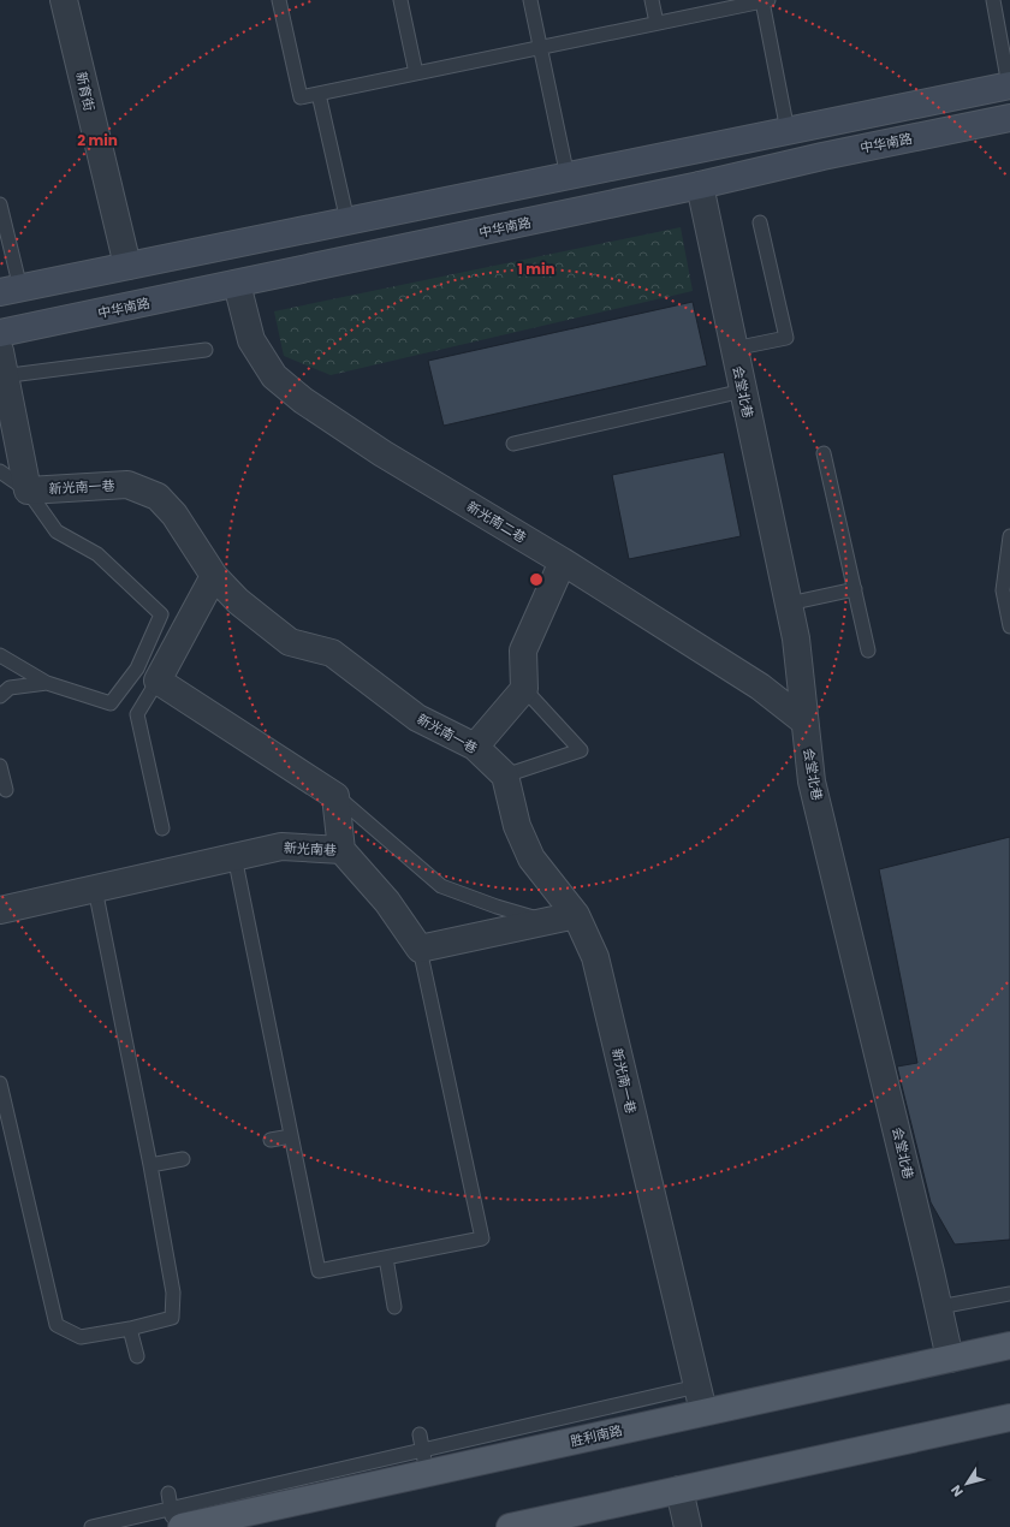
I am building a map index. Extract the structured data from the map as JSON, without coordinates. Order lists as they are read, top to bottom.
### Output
{
  "streets": {
    "main road": ["中华南路", "胜利南路"],
    "street": [
      "新育街",
      "会堂北巷",
      "新光南一巷",
      "新光南二巷",
      "新光南巷"
    ]
  },
  "crossings": [
    ["中华南路", "会堂北巷"],
    ["中华南路", "新光南二巷"],
    ["会堂北巷", "新光南二巷"],
    ["会堂北巷", "胜利南路"],
    ["新光南一巷", "胜利南路"]
  ],
  "north": "bottom left",
  "rings": ["2 min", "1 min"]
}
